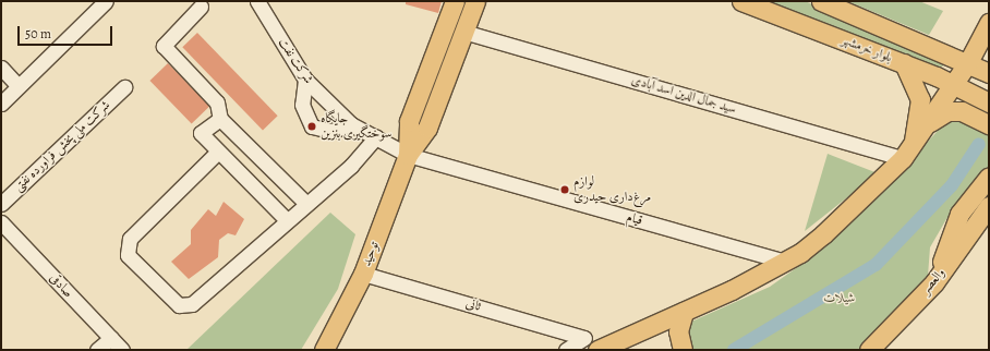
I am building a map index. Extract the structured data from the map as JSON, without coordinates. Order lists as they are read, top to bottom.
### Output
{
  "streets": {
    "main road": ["بلوار خرمشهر", "توحید", "والعصر"],
    "street": [
      "شرکت نفت",
      "سید جمال الدین اسد آبادی",
      "شرکت ملی پخش فراورده نفتی",
      "قیام",
      "صادقی",
      "ثانی"
    ]
  },
  "crossings": [
    ["شرکت نفت", "قیام"],
    ["شرکت نفت", "توحید"],
    ["سید جمال الدین اسد آبادی", "توحید"],
    ["قیام", "توحید"],
    ["توحید", "ثانی"]
  ],
  "parks": ["شیلات"],
  "places": ["جایگاه سوختگیرى بنزین", "لوازم مرغ‌داری حیدری"],
  "scale_bar": "50 m"
}
